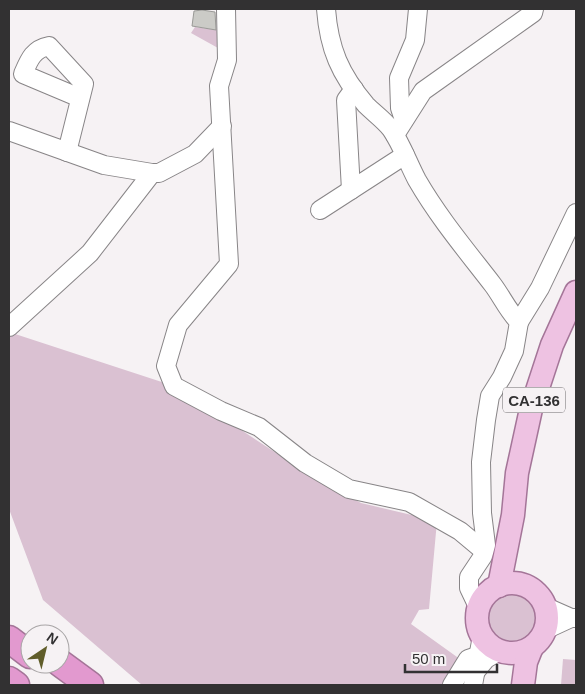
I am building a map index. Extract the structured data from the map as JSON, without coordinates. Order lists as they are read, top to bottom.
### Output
{
  "streets": {
    "main road": ["CA-136"]
  },
  "scale_bar": "50 m",
  "north": "top right"
}
